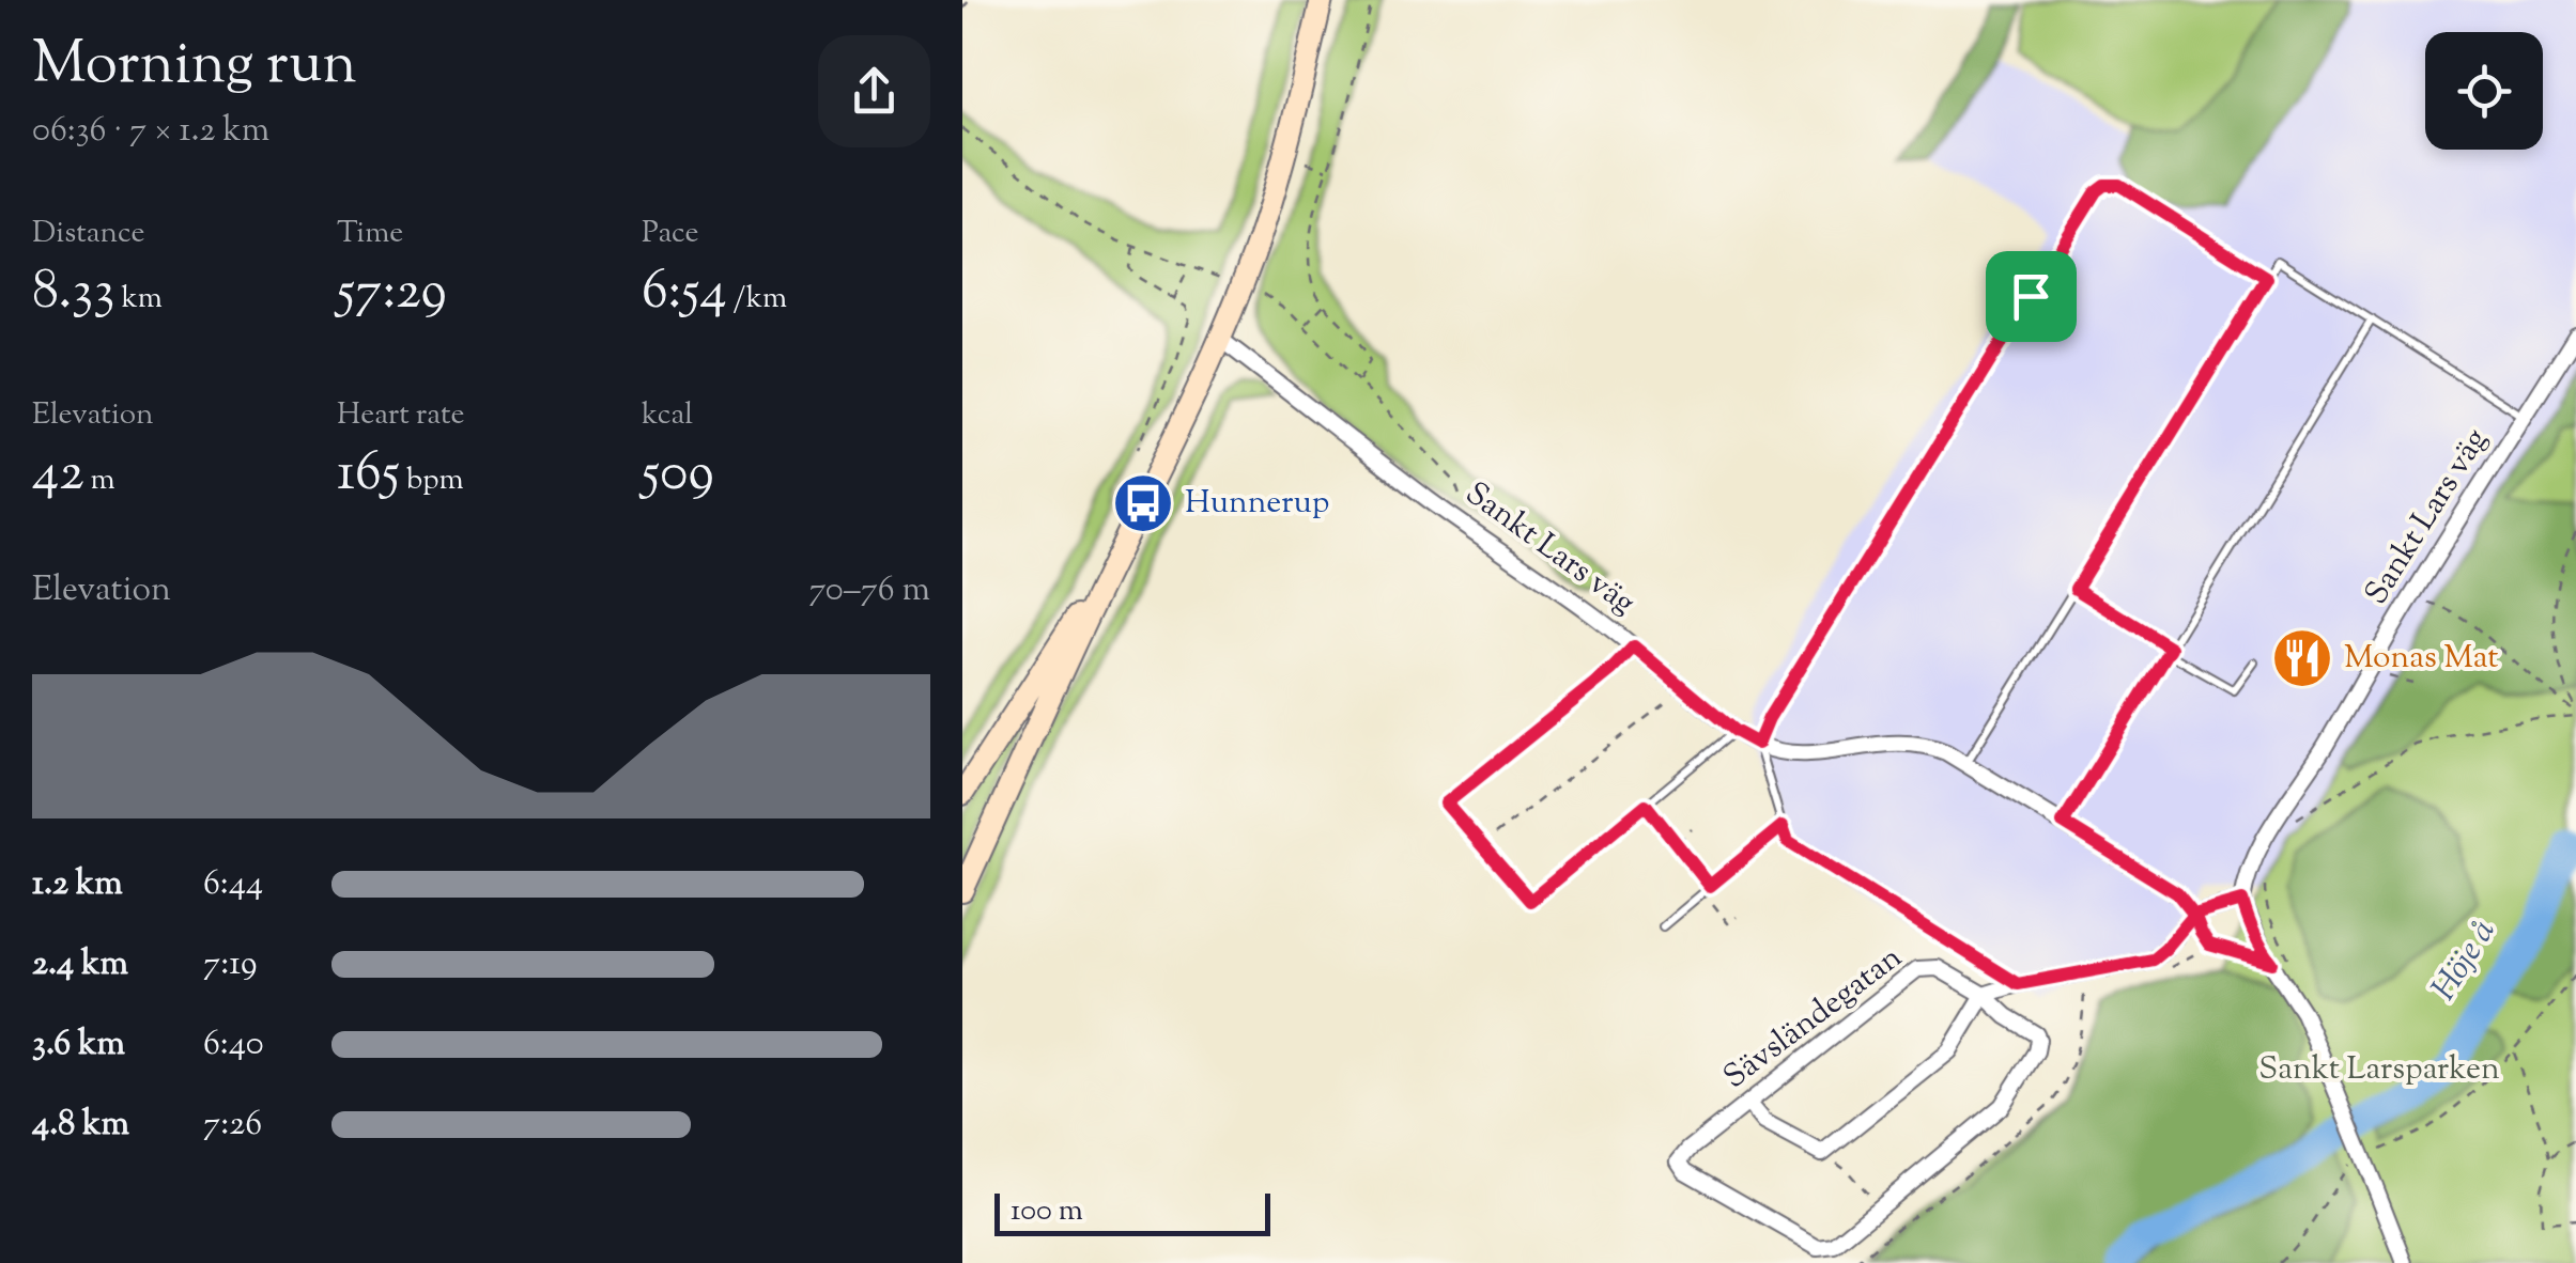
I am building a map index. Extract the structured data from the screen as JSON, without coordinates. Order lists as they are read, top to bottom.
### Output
{
  "streets": {
    "street": ["Sankt Lars väg", "Sävsländegatan"]
  },
  "water": ["Höje å"],
  "parks": ["Sankt Larsparken"],
  "places": {
    "bus stop": ["Hunnerup"],
    "restaurant": ["Monas Mat"]
  },
  "scale_bar": "100 m",
  "page": {
    "heading": ["Morning run", "06:36 · 7 × 1.2 km"],
    "stats": [
      ["Distance", "8.33 km"],
      ["Time", "57:29"],
      ["Pace", "6:54 /km"],
      ["Elevation", "42 m"],
      ["Heart rate", "165 bpm"],
      ["kcal", "509"]
    ],
    "chart": ["Elevation", "70–76 m"],
    "list": [
      {
        "name": "1.2 km",
        "note": "6:44"
      },
      {
        "name": "2.4 km",
        "note": "7:19"
      },
      {
        "name": "3.6 km",
        "note": "6:40"
      },
      {
        "name": "4.8 km",
        "note": "7:26"
      }
    ],
    "scale": "100 m"
  }
}
